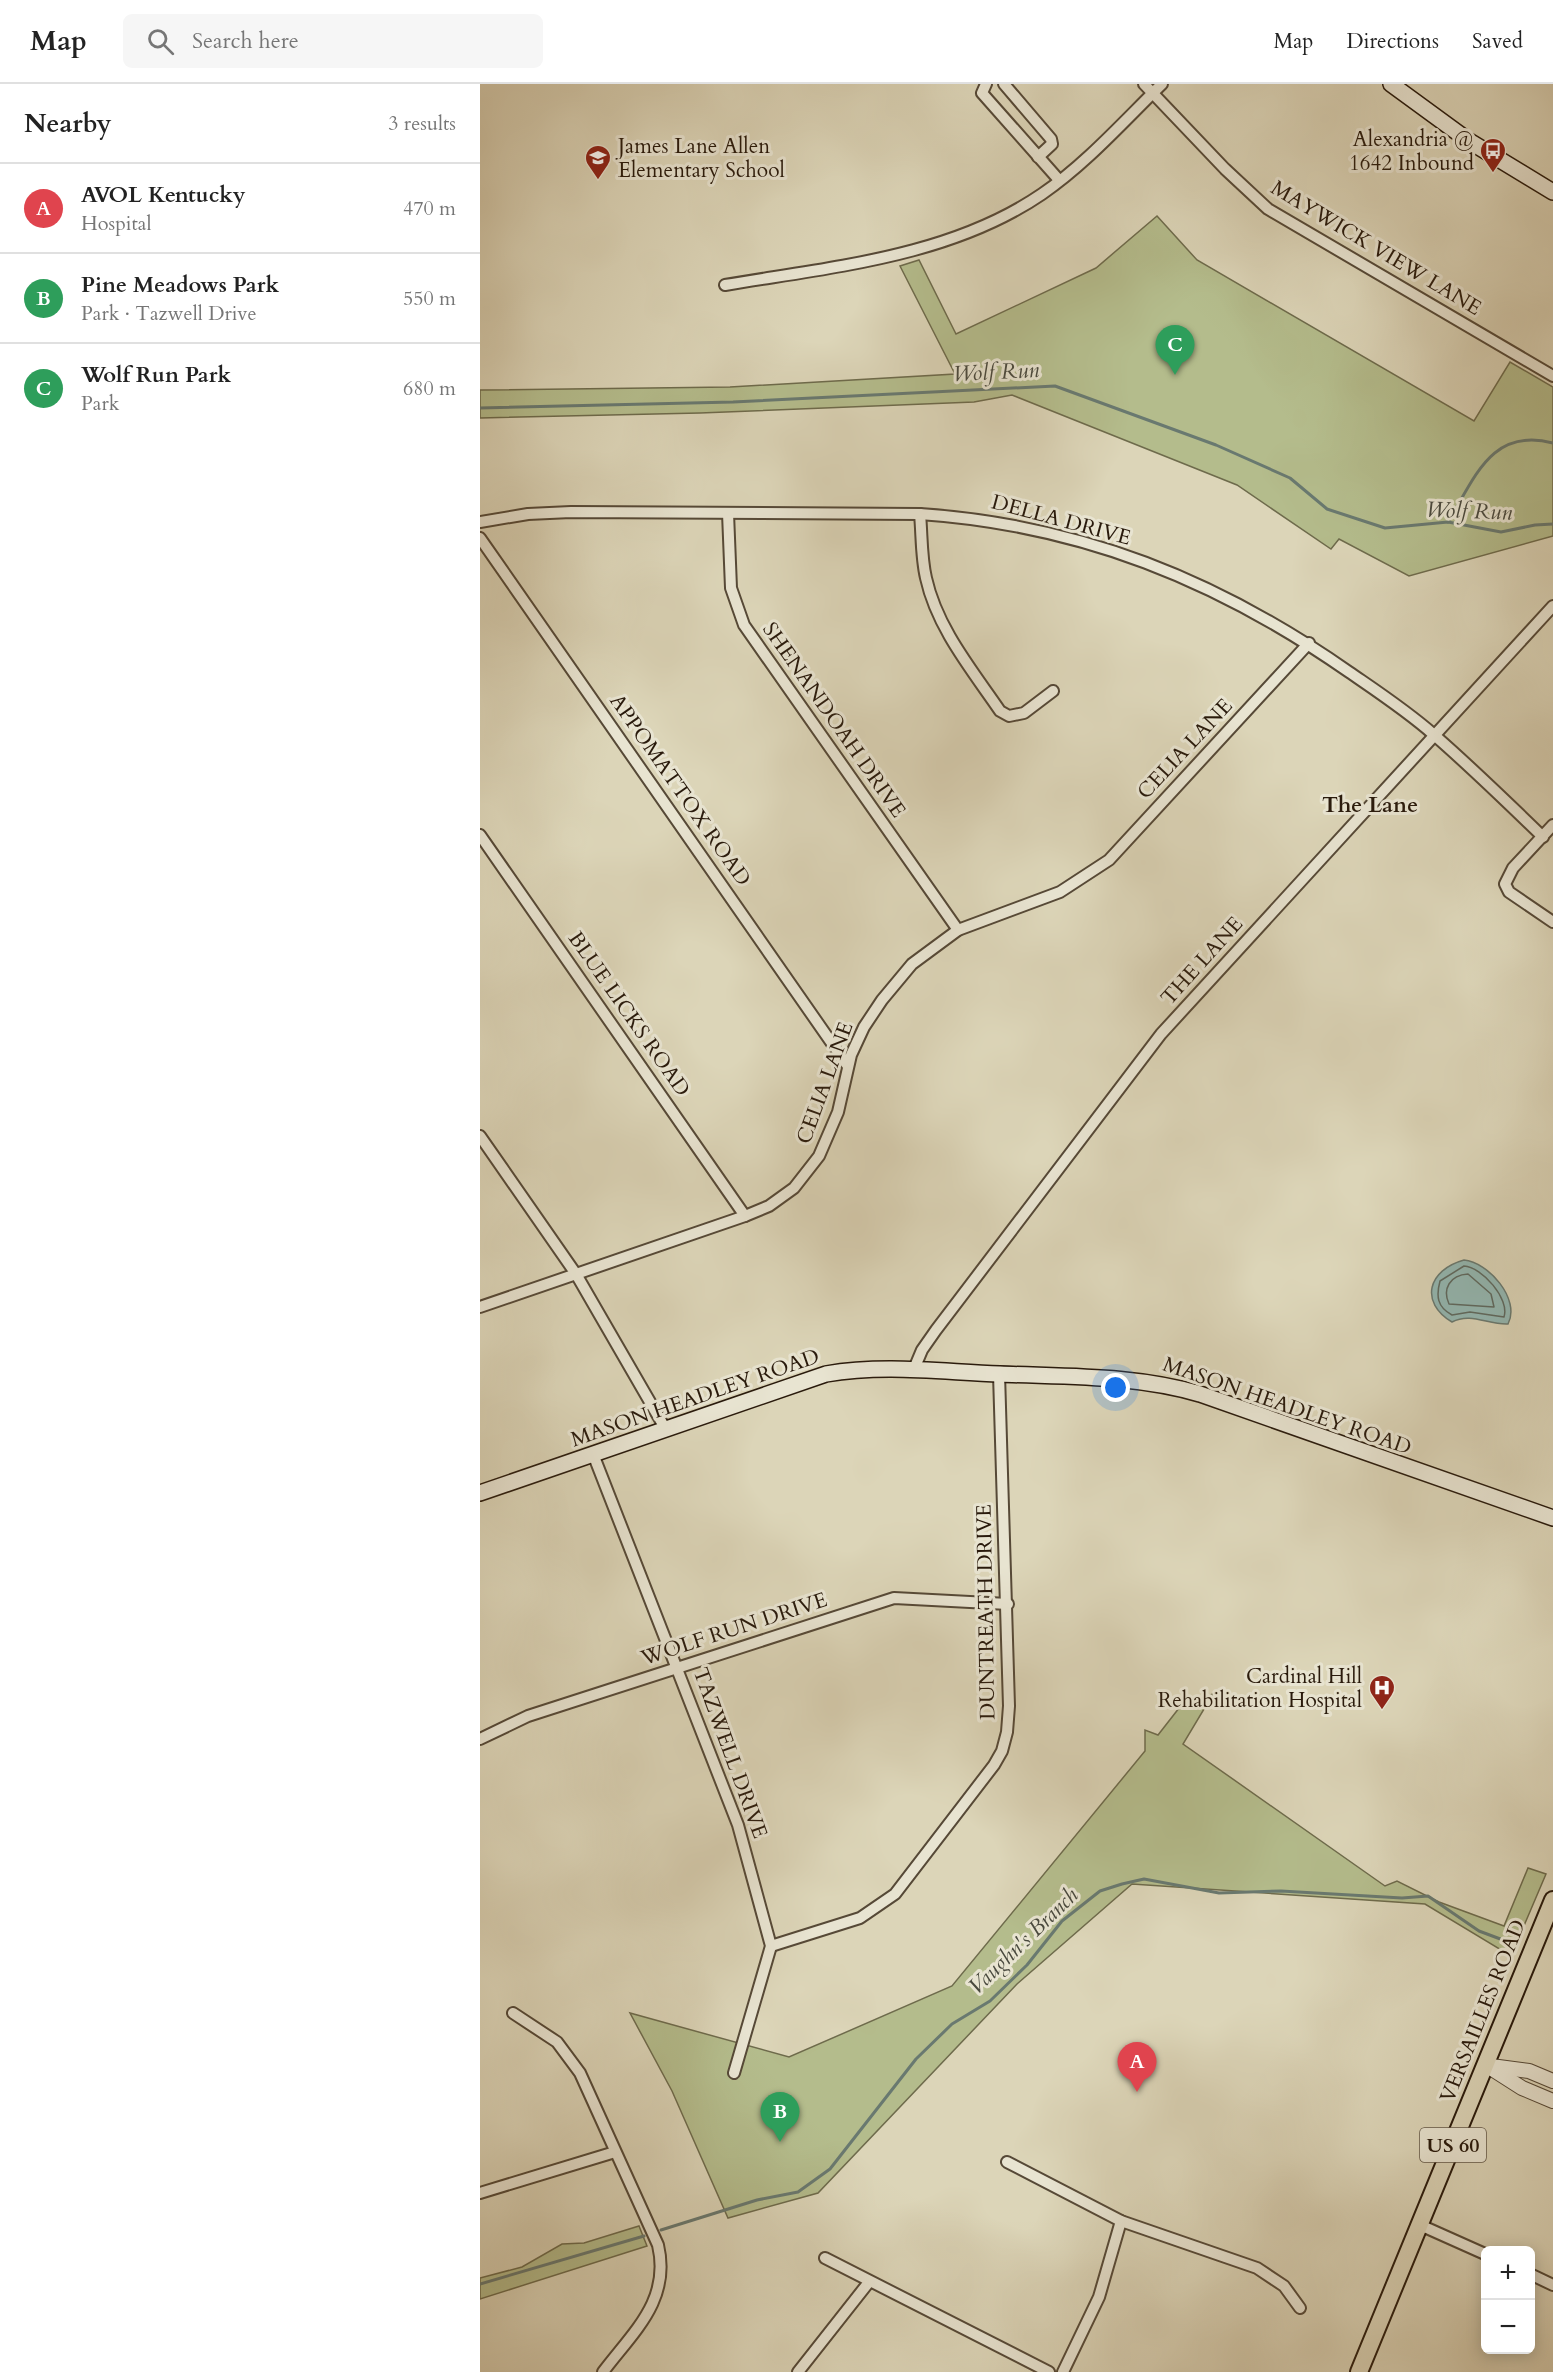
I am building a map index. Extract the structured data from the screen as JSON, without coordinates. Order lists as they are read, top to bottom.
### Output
{
  "streets": {
    "main road": ["MASON HEADLEY ROAD", "VERSAILLES ROAD", "US 60"],
    "street": [
      "MAYWICK VIEW LANE",
      "DELLA DRIVE",
      "SHENANDOAH DRIVE",
      "CELIA LANE",
      "APPOMATTOX ROAD",
      "THE LANE",
      "BLUE LICKS ROAD",
      "DUNTREATH DRIVE",
      "WOLF RUN DRIVE",
      "TAZWELL DRIVE"
    ]
  },
  "crossings": [
    ["DELLA DRIVE", "SHENANDOAH DRIVE"],
    ["DELLA DRIVE", "CELIA LANE"],
    ["DELLA DRIVE", "THE LANE"],
    ["SHENANDOAH DRIVE", "CELIA LANE"],
    ["CELIA LANE", "APPOMATTOX ROAD"],
    ["CELIA LANE", "BLUE LICKS ROAD"],
    ["THE LANE", "MASON HEADLEY ROAD"],
    ["MASON HEADLEY ROAD", "DUNTREATH DRIVE"],
    ["MASON HEADLEY ROAD", "TAZWELL DRIVE"],
    ["DUNTREATH DRIVE", "WOLF RUN DRIVE"],
    ["DUNTREATH DRIVE", "TAZWELL DRIVE"],
    ["WOLF RUN DRIVE", "TAZWELL DRIVE"]
  ],
  "districts": ["The Lane"],
  "water": ["Wolf Run", "Vaughn's Branch"],
  "places": {
    "bus stop": ["Alexandria @ 1642 Inbound"],
    "school or university": ["James Lane Allen Elementary School"],
    "hospital": ["Cardinal Hill Rehabilitation Hospital"]
  },
  "page": {
    "header": "Map",
    "search": "Search here",
    "nav": ["Map", "Directions", "Saved"],
    "heading": ["Nearby", "3 results"],
    "list": [
      {
        "mark": "A",
        "name": "AVOL Kentucky",
        "note": "Hospital",
        "value": "470 m"
      },
      {
        "mark": "B",
        "name": "Pine Meadows Park",
        "note": "Park · Tazwell Drive",
        "value": "550 m"
      },
      {
        "mark": "C",
        "name": "Wolf Run Park",
        "note": "Park",
        "value": "680 m"
      }
    ],
    "pins": ["C", "A", "B"],
    "map_buttons": ["+", "−"]
  }
}
